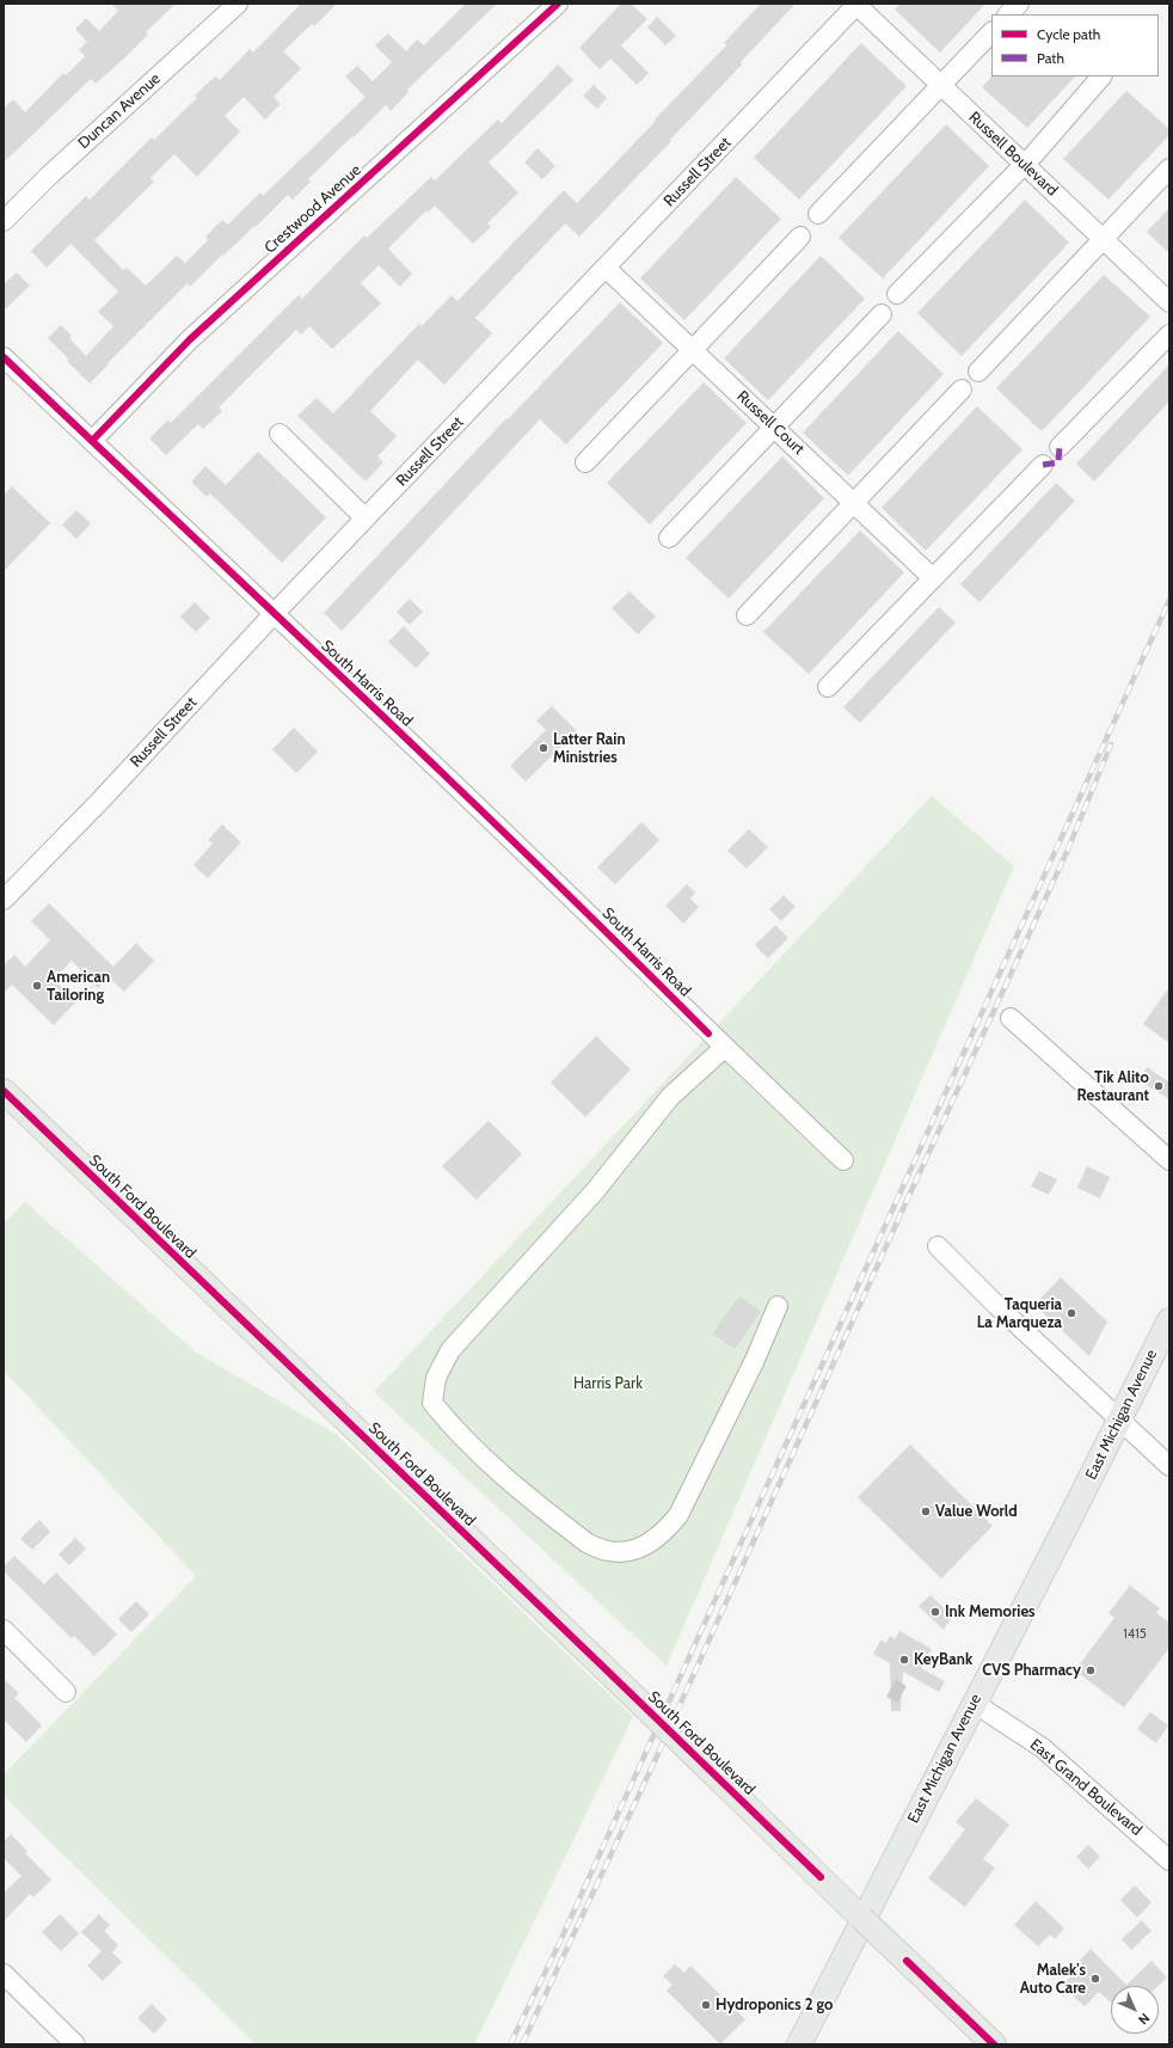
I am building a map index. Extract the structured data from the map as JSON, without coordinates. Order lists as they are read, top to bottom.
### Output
{
  "streets": {
    "main road": ["South Ford Boulevard", "East Michigan Avenue"],
    "street": [
      "Duncan Avenue",
      "Russell Boulevard",
      "Russell Street",
      "Crestwood Avenue",
      "Russell Court",
      "South Harris Road",
      "East Grand Boulevard"
    ]
  },
  "crossings": [
    ["Russell Boulevard", "Russell Street"],
    ["Russell Street", "Russell Court"],
    ["Russell Street", "South Harris Road"],
    ["Crestwood Avenue", "South Harris Road"],
    ["East Michigan Avenue", "East Grand Boulevard"]
  ],
  "parks": ["Harris Park"],
  "places": [
    "Latter Rain Ministries",
    "American Tailoring",
    "Tik Alito Restaurant",
    "Taqueria La Marqueza",
    "Value World",
    "Ink Memories",
    "KeyBank",
    "CVS Pharmacy",
    "Malek's Auto Care",
    "Hydroponics 2 go"
  ],
  "house_numbers": ["1415"],
  "legend": ["Cycle path", "Path"],
  "north": "bottom right"
}
